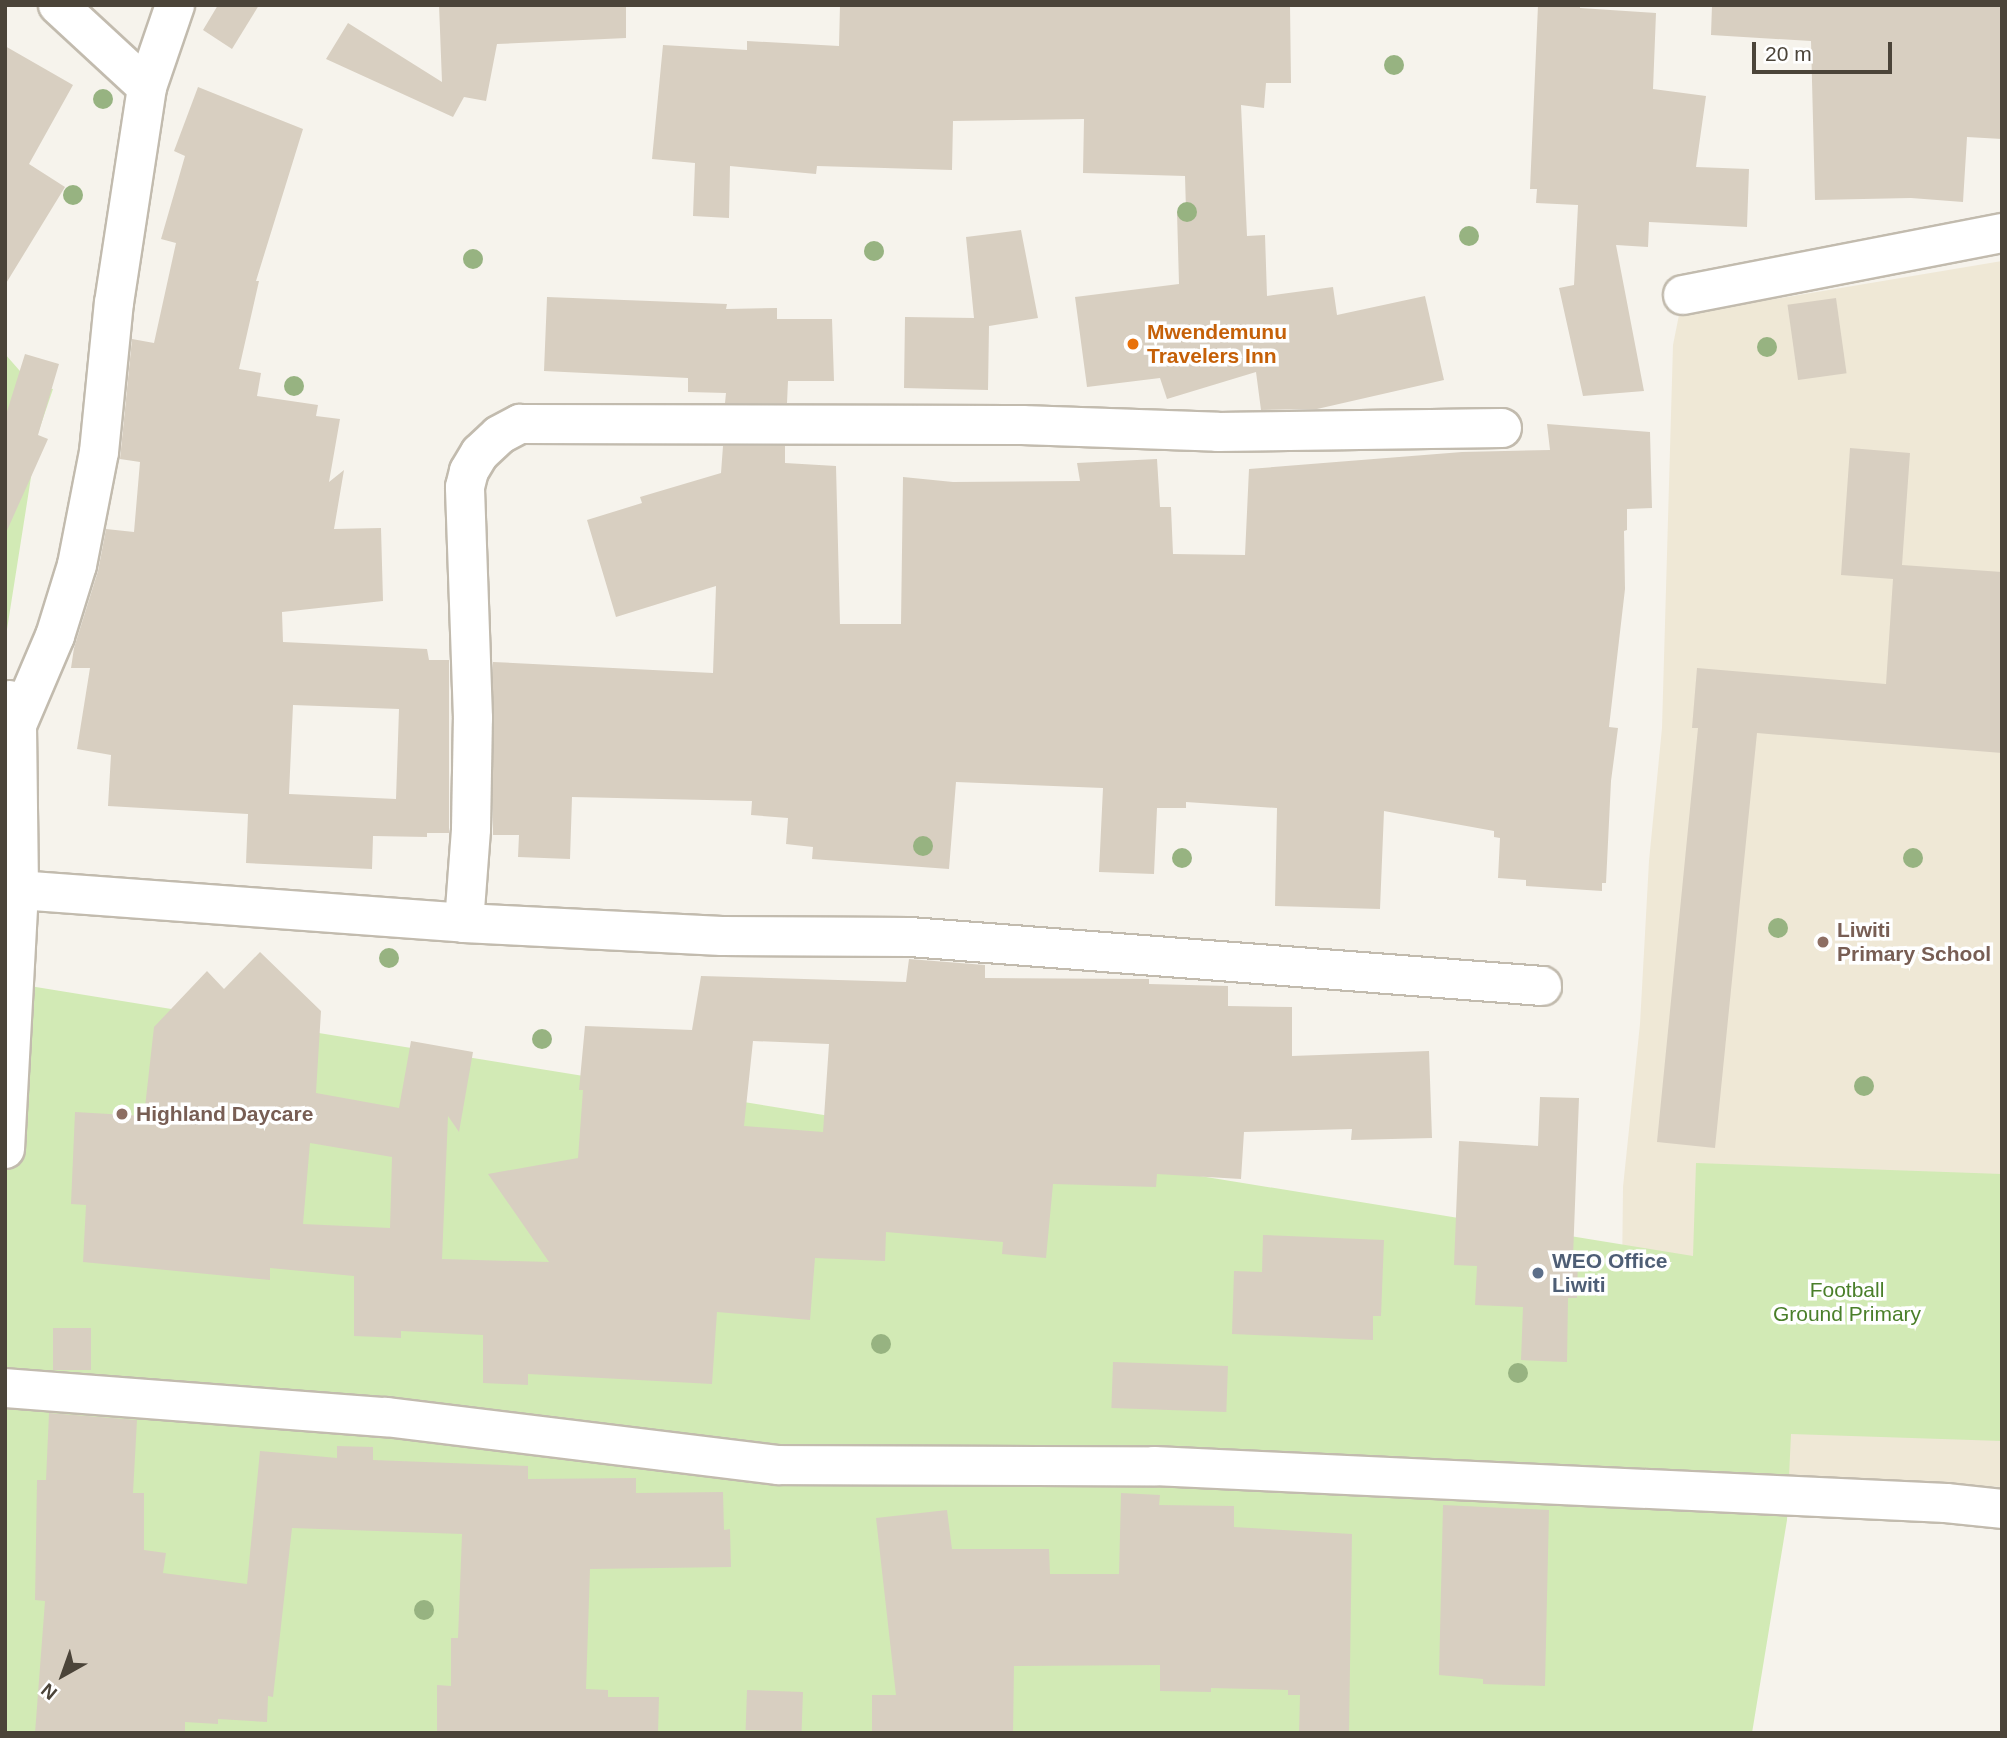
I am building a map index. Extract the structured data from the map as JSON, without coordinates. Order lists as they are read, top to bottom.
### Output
{
  "parks": ["Football Ground Primary"],
  "places": [
    "Mwendemunu Travelers Inn",
    "Liwiti Primary School",
    "Highland Daycare",
    "WEO Office Liwiti"
  ],
  "scale_bar": "20 m",
  "north": "bottom left"
}
